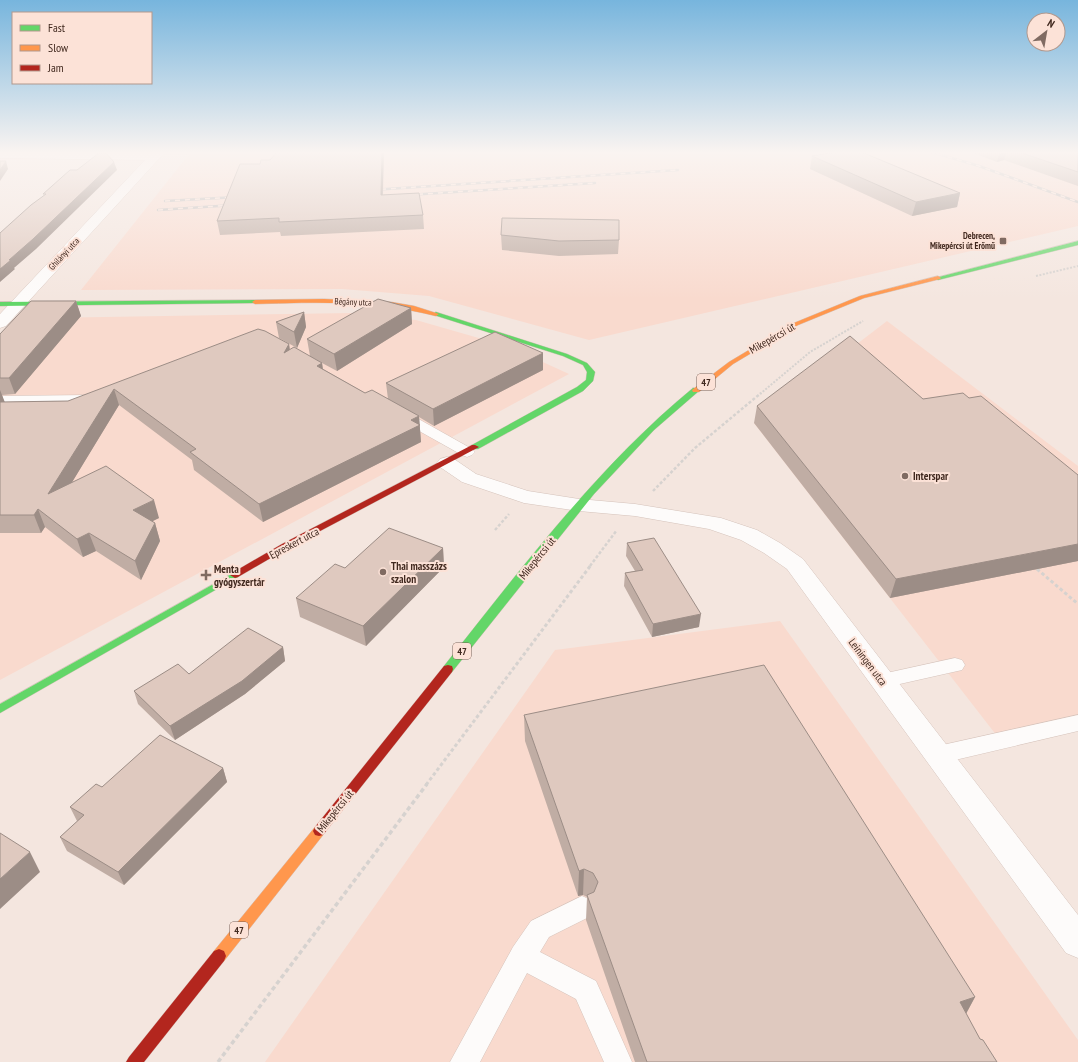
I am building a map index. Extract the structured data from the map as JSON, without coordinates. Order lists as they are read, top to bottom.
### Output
{
  "streets": {
    "main road": [
      "Bégány utca",
      "Mikepércsi út",
      "47",
      "Epreskert utca"
    ],
    "street": ["Ghilányi utca", "Leiningen utca"]
  },
  "crossings": [
    ["Ghilányi utca", "Bégány utca"],
    ["Bégány utca", "Epreskert utca"],
    ["Mikepércsi út", "Leiningen utca"]
  ],
  "places": {
    "transit": ["Debrecen, Mikepércsi út Erőmű"],
    "other": ["Interspar", "Thai masszázs szalon"],
    "health": ["Menta gyógyszertár"]
  },
  "legend": ["Fast", "Slow", "Jam"],
  "north": "top right"
}
